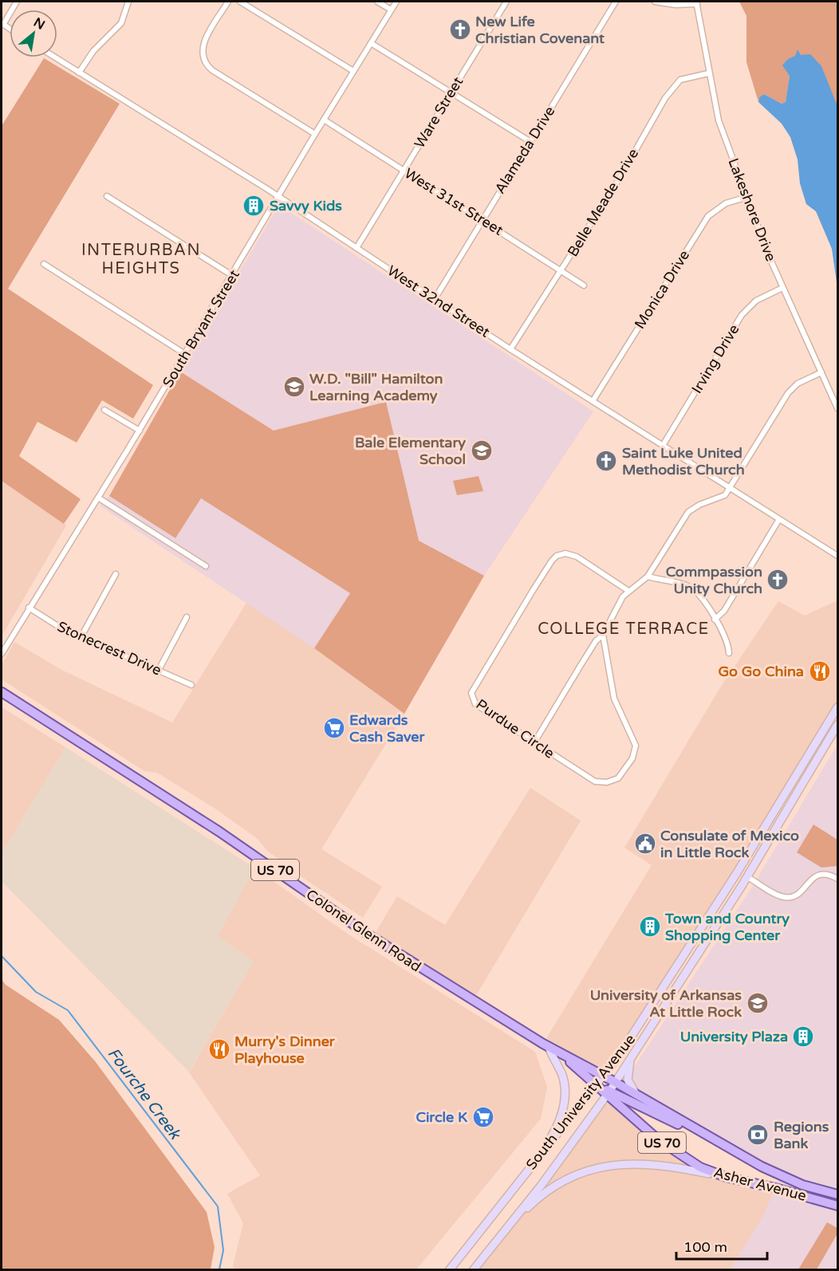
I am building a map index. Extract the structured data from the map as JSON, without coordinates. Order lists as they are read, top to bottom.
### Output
{
  "streets": {
    "main road": [
      "US 70",
      "Colonel Glenn Road",
      "South University Avenue",
      "Asher Avenue"
    ],
    "street": [
      "Ware Street",
      "Alameda Drive",
      "West 31st Street",
      "Belle Meade Drive",
      "Lakeshore Drive",
      "Monica Drive",
      "West 32nd Street",
      "South Bryant Street",
      "Irving Drive",
      "Stonecrest Drive",
      "Purdue Circle"
    ]
  },
  "crossings": [
    ["Ware Street", "West 31st Street"],
    ["Ware Street", "West 32nd Street"],
    ["Alameda Drive", "West 31st Street"],
    ["Alameda Drive", "West 32nd Street"],
    ["West 31st Street", "Belle Meade Drive"],
    ["West 31st Street", "South Bryant Street"],
    ["Belle Meade Drive", "Lakeshore Drive"],
    ["Belle Meade Drive", "West 32nd Street"],
    ["Lakeshore Drive", "Monica Drive"],
    ["Lakeshore Drive", "Irving Drive"],
    ["Monica Drive", "West 32nd Street"],
    ["West 32nd Street", "South Bryant Street"],
    ["West 32nd Street", "Irving Drive"],
    ["South Bryant Street", "Stonecrest Drive"],
    ["Colonel Glenn Road", "South University Avenue"],
    ["Colonel Glenn Road", "Asher Avenue"],
    ["South University Avenue", "Asher Avenue"]
  ],
  "districts": ["INTERURBAN HEIGHTS", "COLLEGE TERRACE"],
  "water": ["Fourche Creek"],
  "places": {
    "church": ["New Life Christian Covenant", "Saint Luke United Methodist Church", "Commpassion Unity Church"],
    "building": ["Savvy Kids", "Town and Country Shopping Center", "University Plaza"],
    "school or university": ["W.D. \"Bill\" Hamilton Learning Academy", "Bale Elementary School", "University of Arkansas At Little Rock"],
    "restaurant": ["Go Go China", "Murry's Dinner Playhouse"],
    "supermarket": ["Edwards Cash Saver", "Circle K"],
    "public building": ["Consulate of Mexico in Little Rock"],
    "bank": ["Regions Bank"]
  },
  "scale_bar": "100 m",
  "north": "top right"
}
